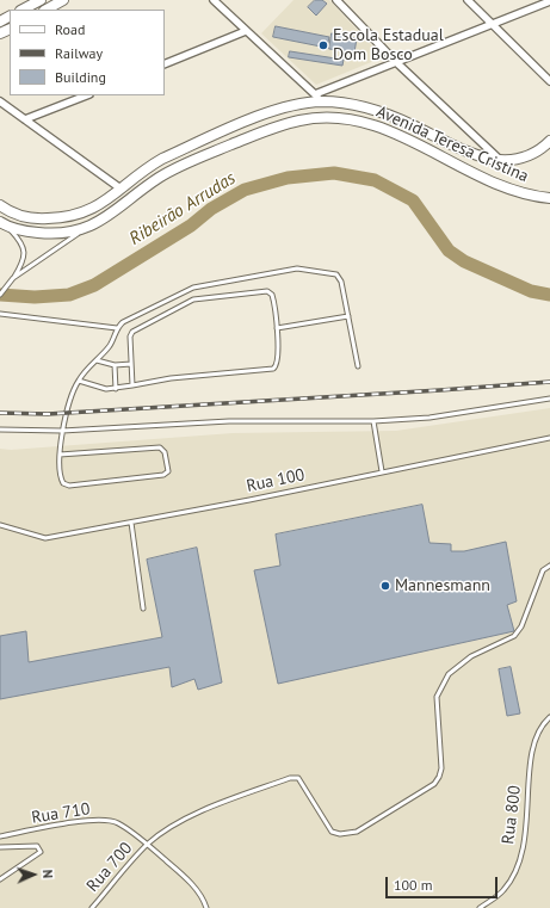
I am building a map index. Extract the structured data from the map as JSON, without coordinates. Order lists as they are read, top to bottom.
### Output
{
  "streets": {
    "main road": ["Avenida Teresa Cristina"],
    "lane": [
      "Rua 100",
      "Rua 710",
      "Rua 800",
      "Rua 700"
    ]
  },
  "crossings": [
    ["Rua 710", "Rua 700"]
  ],
  "water": ["Ribeirão Arrudas"],
  "places": ["Escola Estadual Dom Bosco", "Mannesmann"],
  "legend": ["Road", "Railway", "Building"],
  "scale_bar": "100 m",
  "north": "right"
}
